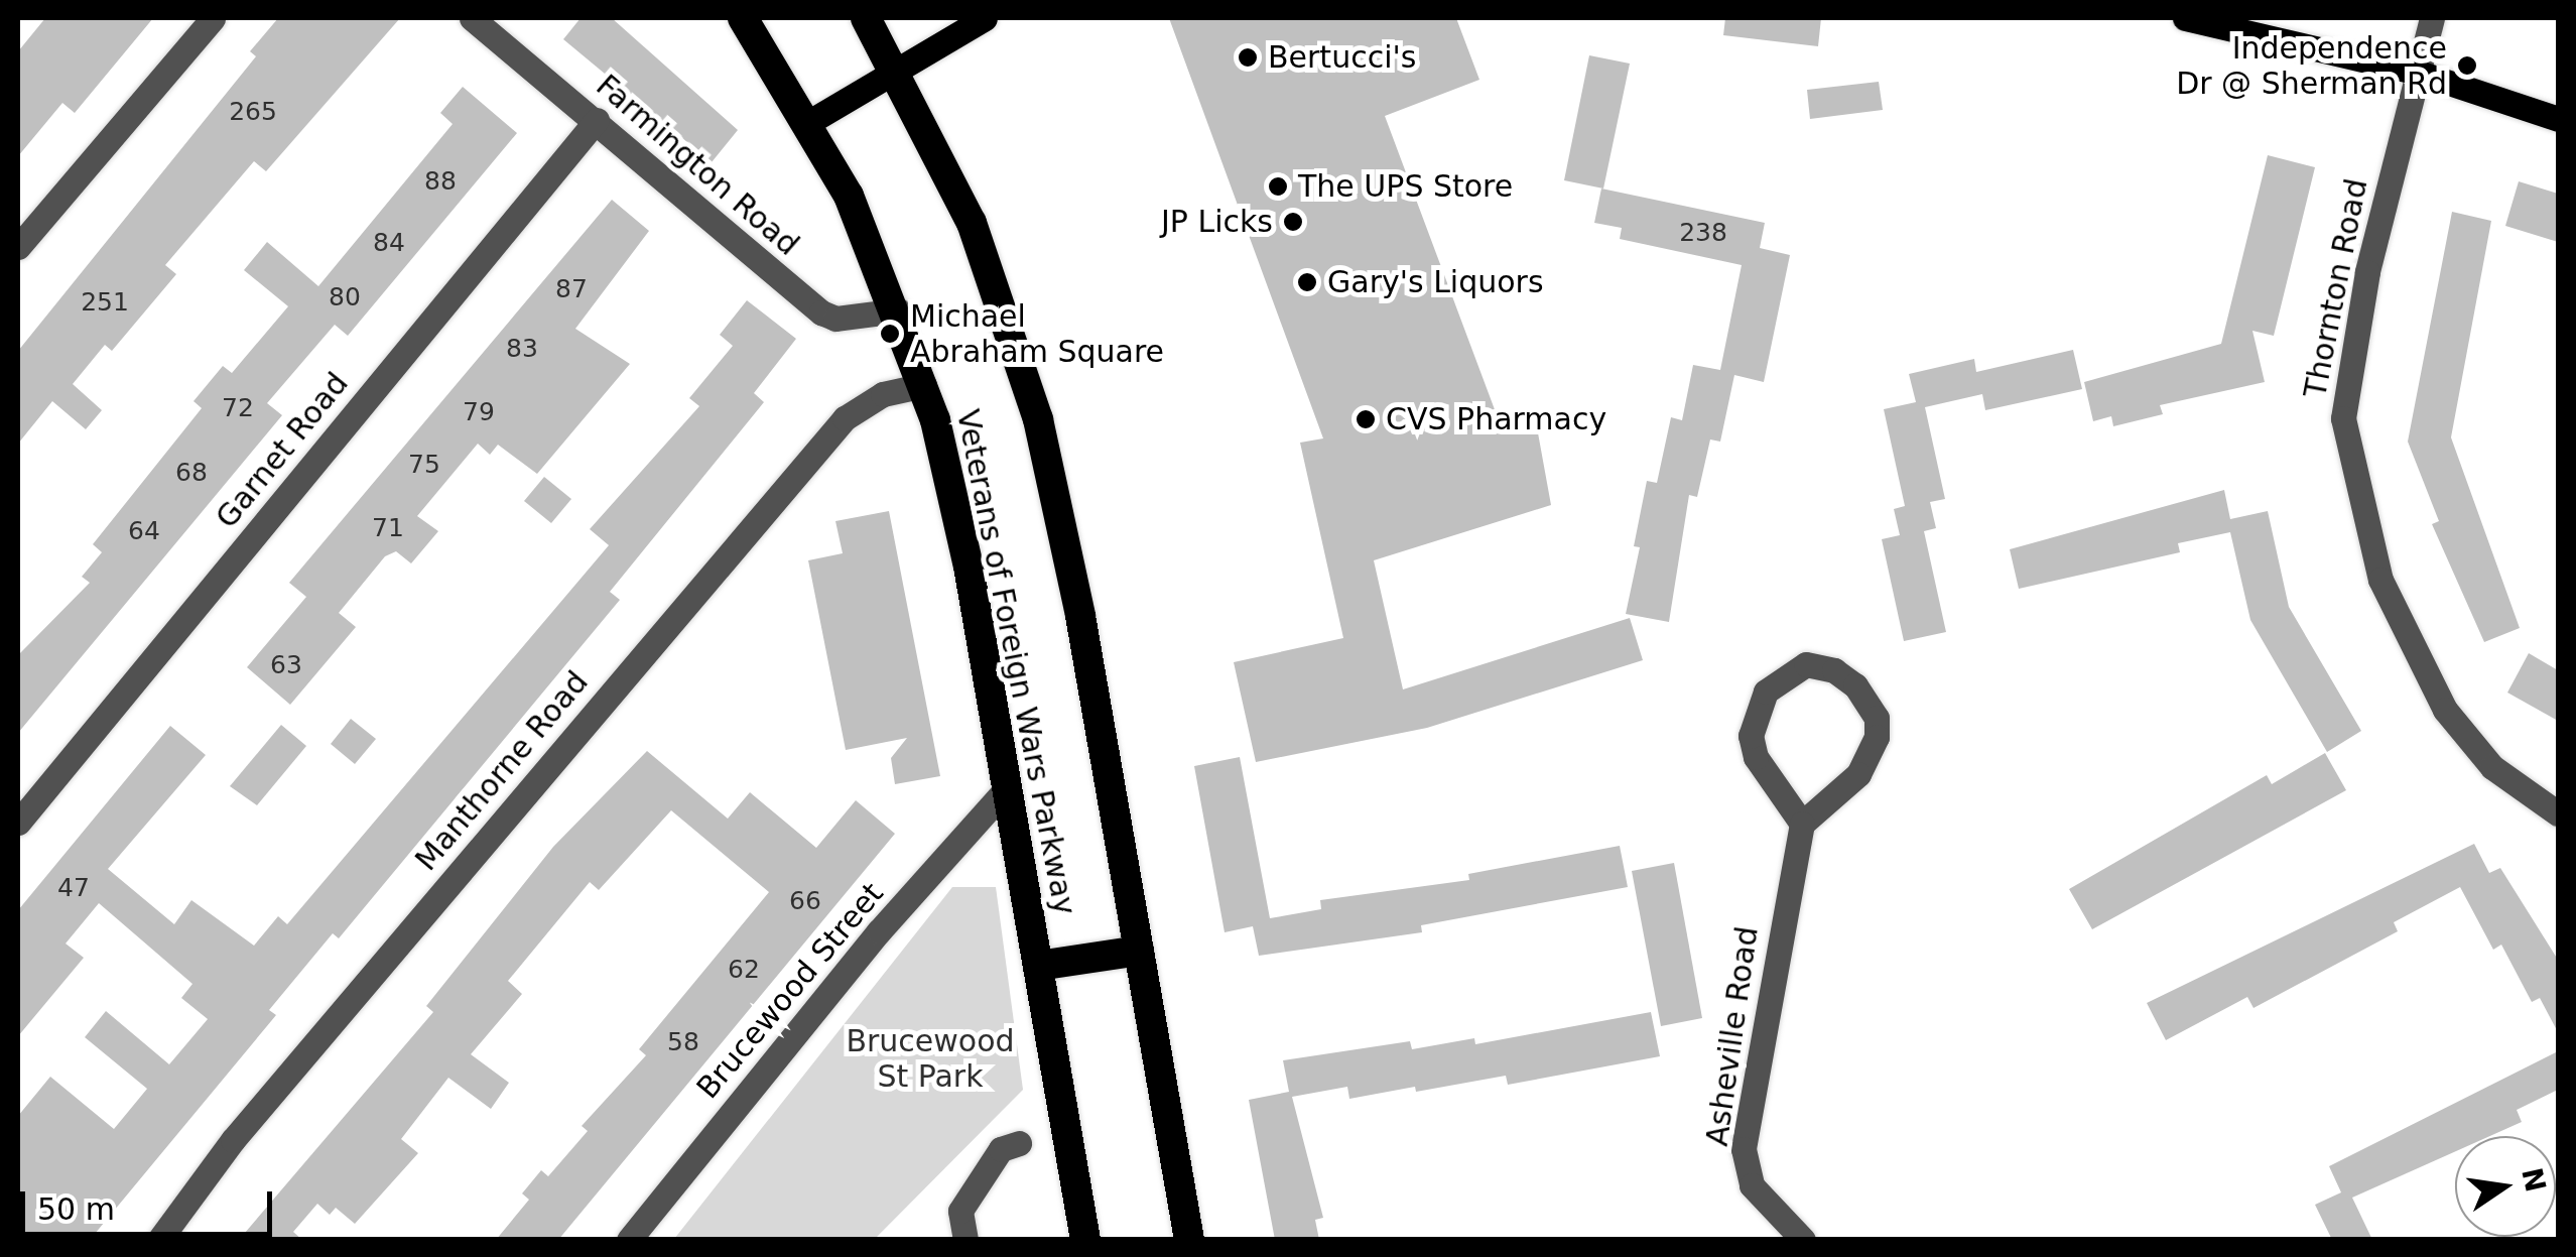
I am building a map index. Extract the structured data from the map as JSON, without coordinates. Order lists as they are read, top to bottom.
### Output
{
  "streets": {
    "highway": ["Veterans of Foreign Wars Parkway"],
    "street": [
      "Farmington Road",
      "Thornton Road",
      "Garnet Road",
      "Manthorne Road",
      "Brucewood Street",
      "Asheville Road"
    ]
  },
  "crossings": [
    ["Farmington Road", "Garnet Road"],
    ["Farmington Road", "Veterans of Foreign Wars Parkway"],
    ["Veterans of Foreign Wars Parkway", "Manthorne Road"],
    ["Veterans of Foreign Wars Parkway", "Brucewood Street"]
  ],
  "parks": ["Brucewood St Park"],
  "places": [
    "Bertucci's",
    "Independence Dr @ Sherman Rd",
    "The UPS Store",
    "JP Licks",
    "Gary's Liquors",
    "Michael Abraham Square",
    "CVS Pharmacy"
  ],
  "house_numbers": [
    "265",
    "88",
    "238",
    "84",
    "87",
    "80",
    "251",
    "83",
    "72",
    "79",
    "75",
    "68",
    "71",
    "64",
    "63",
    "47",
    "66",
    "62",
    "58"
  ],
  "scale_bar": "50 m",
  "north": "right"
}
